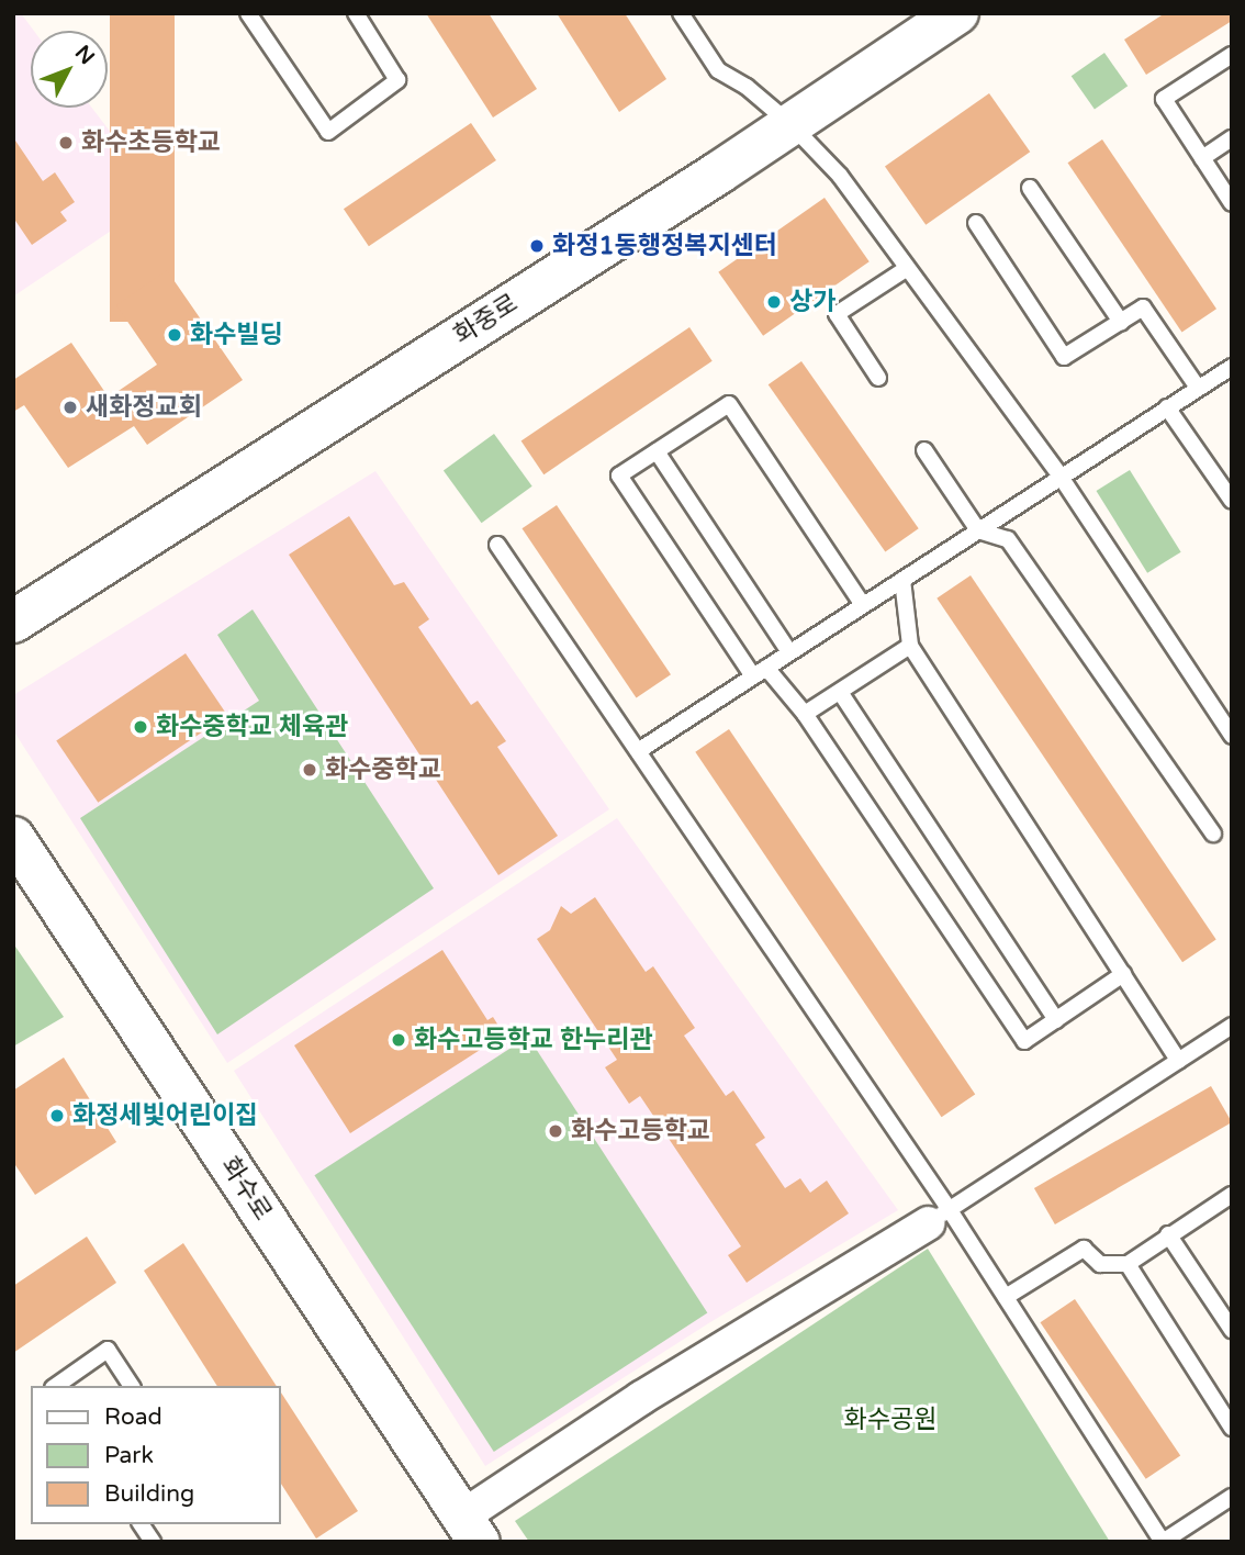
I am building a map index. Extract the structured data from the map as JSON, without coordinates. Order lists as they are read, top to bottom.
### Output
{
  "streets": {
    "main road": ["화중로"],
    "street": ["화수로"]
  },
  "parks": ["화수공원"],
  "places": [
    "화수초등학교",
    "화정1동행정복지센터",
    "상가",
    "화수빌딩",
    "새화정교회",
    "화수중학교 체육관",
    "화수중학교",
    "화수고등학교 한누리관",
    "화정세빛어린이집",
    "화수고등학교"
  ],
  "legend": ["Road", "Park", "Building"],
  "north": "top right"
}
